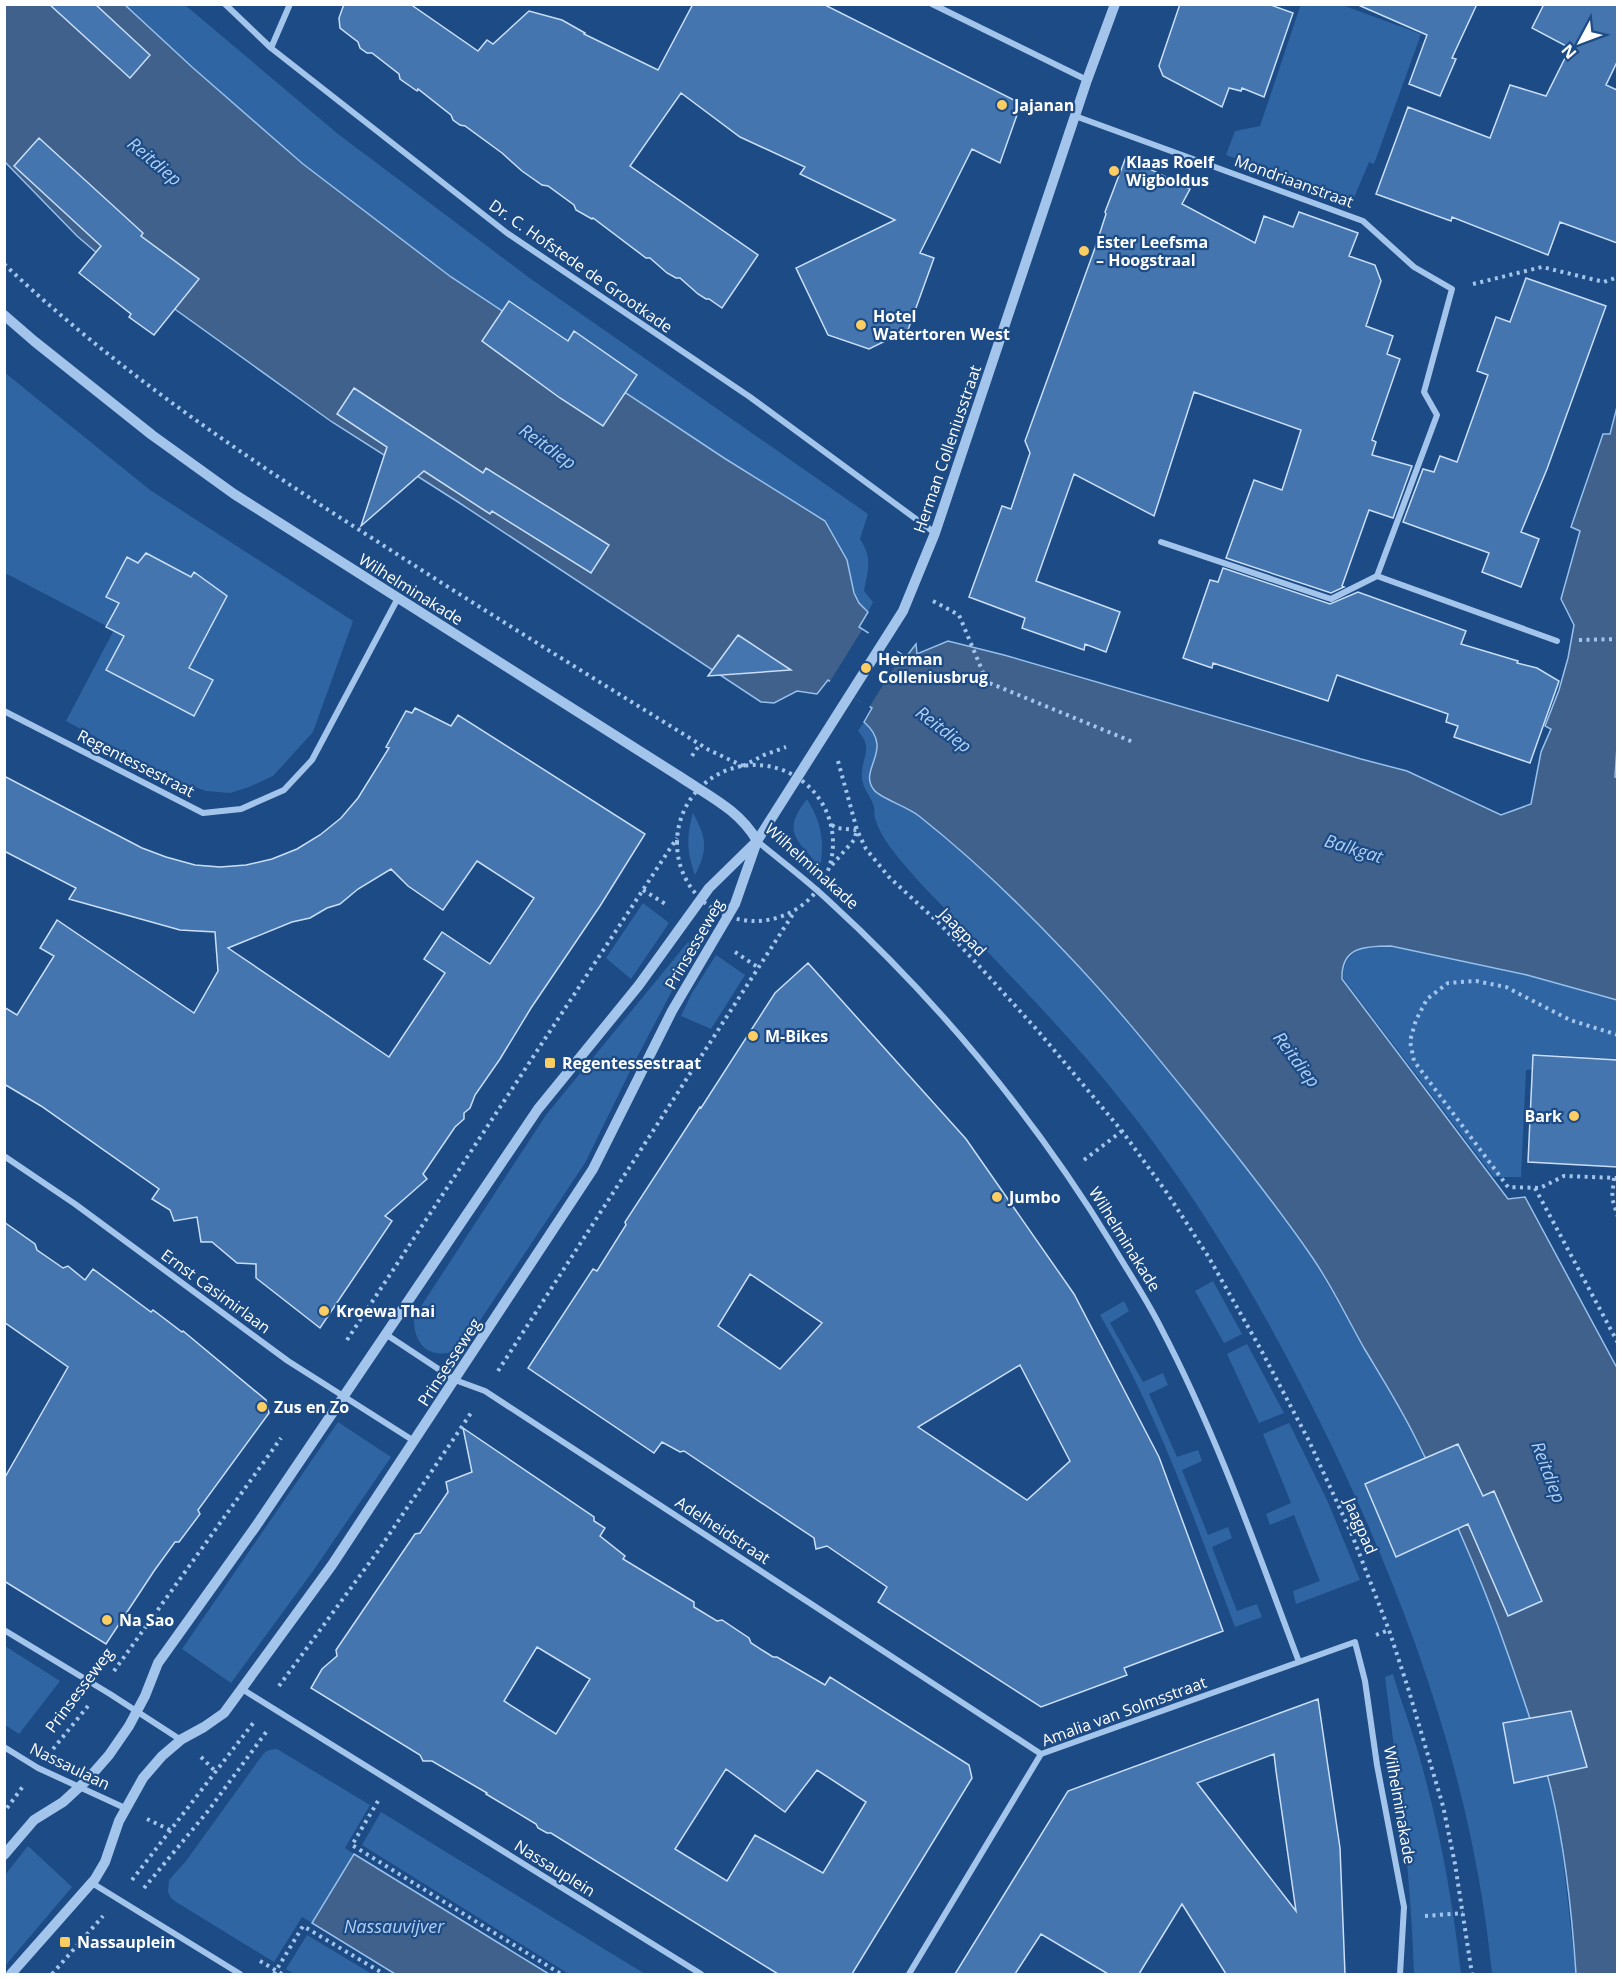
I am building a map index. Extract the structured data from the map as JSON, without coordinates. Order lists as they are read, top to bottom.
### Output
{
  "streets": {
    "street": [
      "Mondriaanstraat",
      "Dr. C. Hofstede de Grootkade",
      "Herman Colleniusstraat",
      "Wilhelminakade",
      "Regentessestraat",
      "Prinsesseweg",
      "Ernst Casimirlaan",
      "Adelheidstraat",
      "Amalia van Solmsstraat",
      "Nassaulaan",
      "Nassauplein"
    ],
    "path": ["Jaagpad"]
  },
  "crossings": [
    ["Mondriaanstraat", "Herman Colleniusstraat"],
    ["Dr. C. Hofstede de Grootkade", "Herman Colleniusstraat"],
    ["Herman Colleniusstraat", "Wilhelminakade"],
    ["Herman Colleniusstraat", "Jaagpad"],
    ["Herman Colleniusstraat", "Prinsesseweg"],
    ["Wilhelminakade", "Regentessestraat"],
    ["Wilhelminakade", "Prinsesseweg"],
    ["Wilhelminakade", "Amalia van Solmsstraat"],
    ["Prinsesseweg", "Ernst Casimirlaan"],
    ["Prinsesseweg", "Adelheidstraat"],
    ["Prinsesseweg", "Nassaulaan"],
    ["Prinsesseweg", "Nassauplein"],
    ["Adelheidstraat", "Amalia van Solmsstraat"]
  ],
  "water": ["Reitdiep", "Balkgat", "Nassauvijver"],
  "places": {
    "other": [
      "Jajanan",
      "Klaas Roelf Wigboldus",
      "Ester Leefsma – Hoogstraal",
      "Hotel Watertoren West",
      "Herman Colleniusbrug",
      "M-Bikes",
      "Bark",
      "Jumbo",
      "Kroewa Thai",
      "Zus en Zo",
      "Na Sao"
    ],
    "transit": ["Regentessestraat", "Nassauplein"]
  },
  "north": "bottom left"
}
